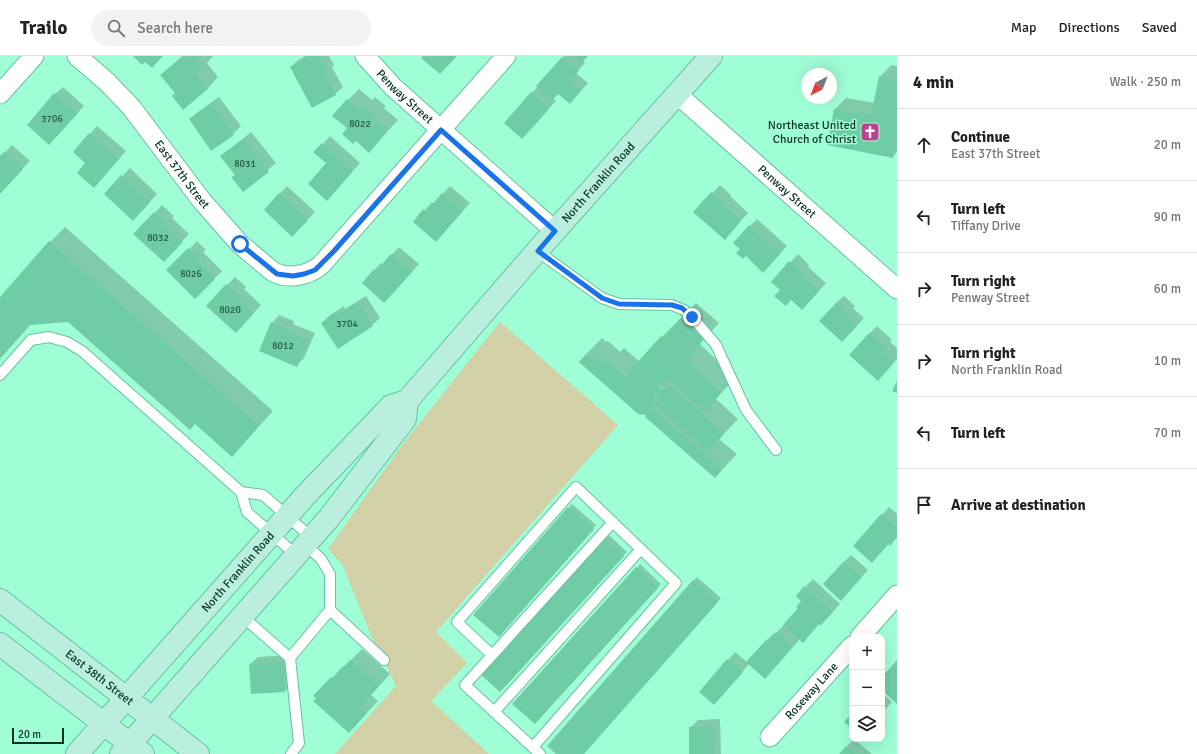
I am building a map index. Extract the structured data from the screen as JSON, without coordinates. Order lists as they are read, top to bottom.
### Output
{
  "streets": {
    "main road": ["North Franklin Road", "East 38th Street"],
    "street": ["Penway Street", "East 37th Street", "Roseway Lane"]
  },
  "crossings": [
    ["Penway Street", "East 37th Street"],
    ["Penway Street", "North Franklin Road"],
    ["North Franklin Road", "East 38th Street"]
  ],
  "places": {
    "church": ["Northeast United Church of Christ"]
  },
  "house_numbers": [
    "3706",
    "8022",
    "8031",
    "8032",
    "8026",
    "8020",
    "3704",
    "8012"
  ],
  "scale_bar": "20 m",
  "north": "bottom left",
  "page": {
    "header": "Trailo",
    "search": "Search here",
    "nav": ["Map", "Directions", "Saved"],
    "heading": ["4 min", "Walk · 250 m"],
    "list": [
      ["Continue", "East 37th Street", "20 m"],
      ["Turn left", "Tiffany Drive", "90 m"],
      ["Turn right", "Penway Street", "60 m"],
      ["Turn right", "North Franklin Road", "10 m"],
      ["Turn left", "70 m"],
      "Arrive at destination"
    ],
    "map_buttons": ["+", "−"],
    "scale": "20 m"
  }
}
